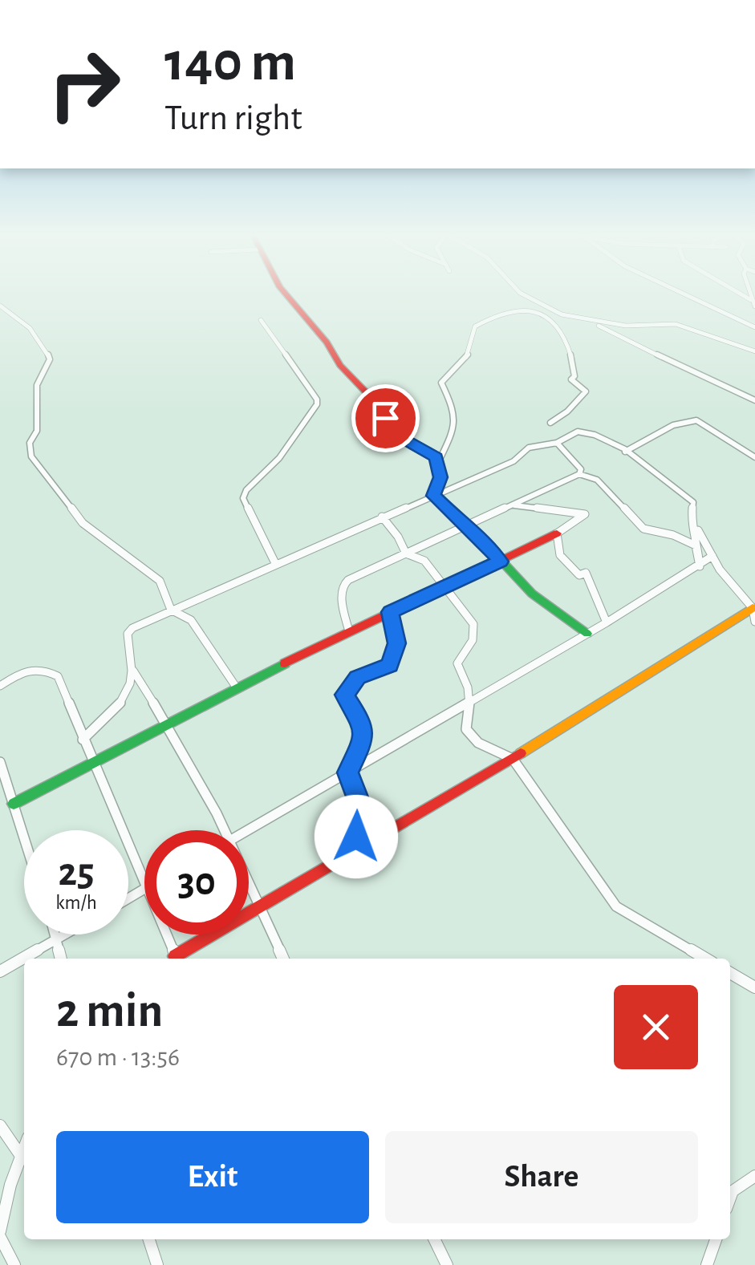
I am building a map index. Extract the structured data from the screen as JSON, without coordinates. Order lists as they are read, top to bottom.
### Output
{
  "page": {
    "turn": ["140 m", "Turn right"],
    "speed": "25 km/h",
    "limit": "30",
    "heading": ["2 min", "670 m · 13:56"],
    "buttons": ["Exit", "Share"]
  }
}
